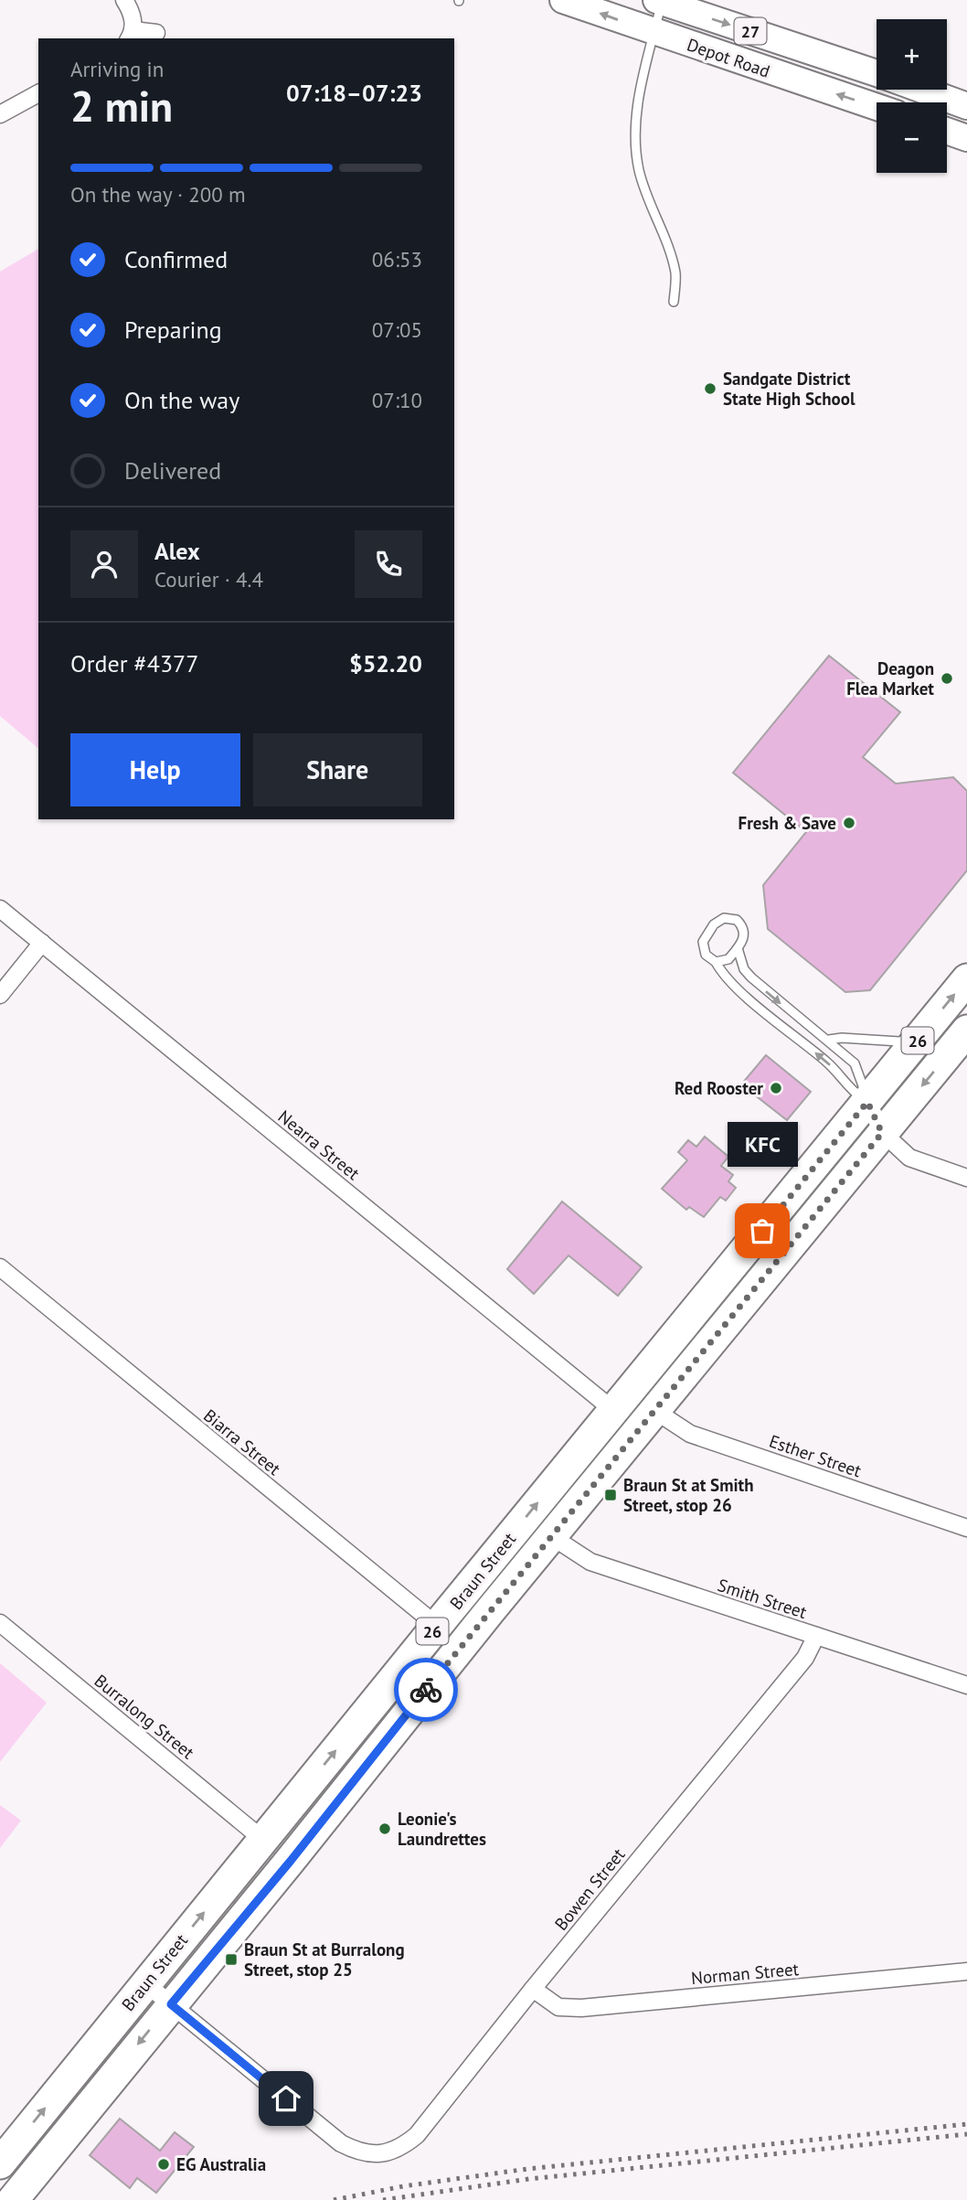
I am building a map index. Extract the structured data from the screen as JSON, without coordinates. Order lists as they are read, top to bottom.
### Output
{
  "streets": {
    "highway": ["26", "Braun Street"],
    "main road": ["27", "Depot Road"],
    "street": [
      "Nearra Street",
      "Biarra Street",
      "Esther Street",
      "Smith Street",
      "Burralong Street",
      "Bowen Street",
      "Norman Street"
    ]
  },
  "crossings": [
    ["Nearra Street", "Braun Street"],
    ["Biarra Street", "Braun Street"],
    ["Esther Street", "Braun Street"],
    ["Braun Street", "Smith Street"],
    ["Braun Street", "Burralong Street"],
    ["Braun Street", "Bowen Street"],
    ["Smith Street", "Bowen Street"],
    ["Bowen Street", "Norman Street"]
  ],
  "places": {
    "other": [
      "Sandgate District State High School",
      "Deagon Flea Market",
      "Fresh & Save",
      "Red Rooster",
      "KFC",
      "Leonie's Laundrettes",
      "EG Australia"
    ],
    "transit": ["Braun St at Smith Street, stop 26", "Braun St at Burralong Street, stop 25"]
  },
  "page": {
    "map_buttons": ["+", "−"],
    "heading": ["2 min", "Arriving in", "07:18–07:23"],
    "panel": [
      "Alex",
      "Courier · 4.4",
      "Order #4377",
      "$52.20"
    ],
    "bar": "On the way · 200 m",
    "list": [
      ["Confirmed", "06:53"],
      ["Preparing", "07:05"],
      ["On the way", "07:10"],
      "Delivered"
    ],
    "buttons": ["Help", "Share"],
    "bubble": "KFC"
  }
}
